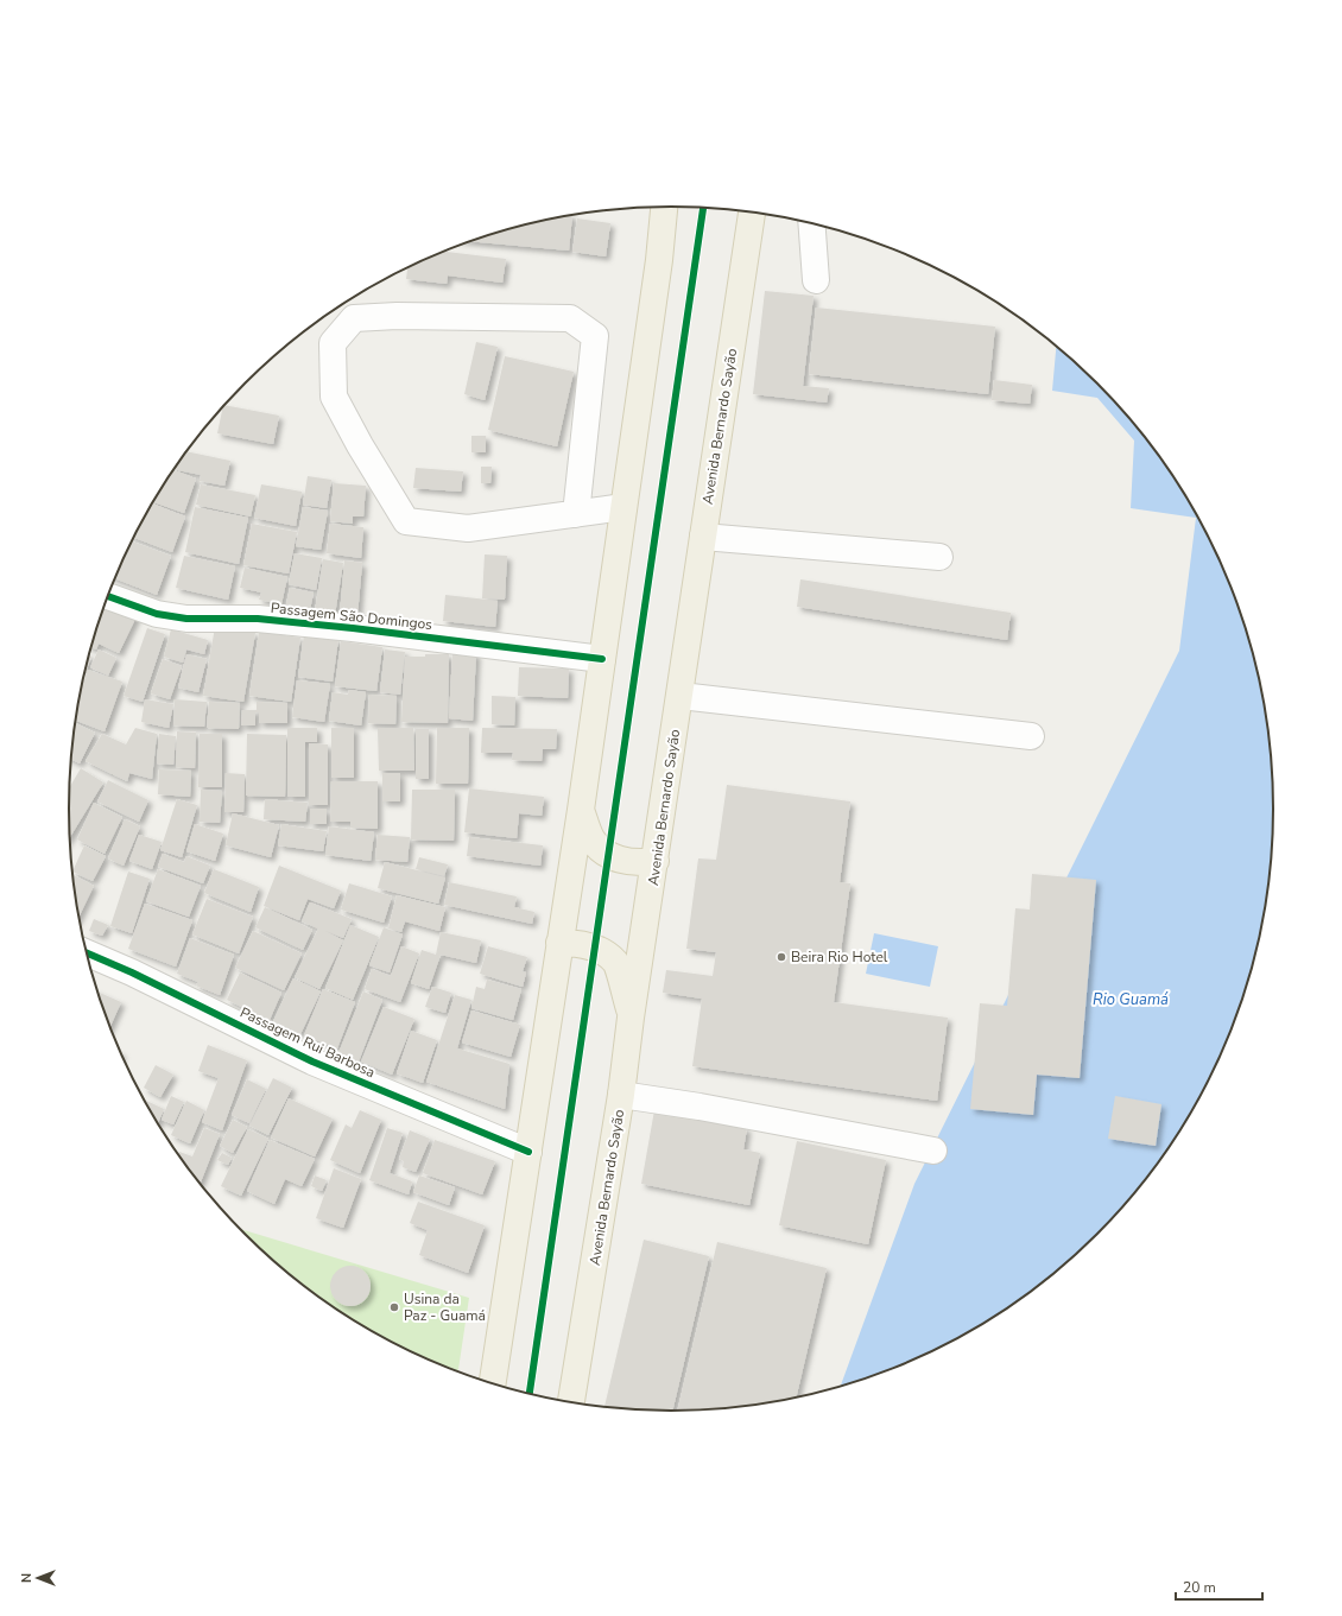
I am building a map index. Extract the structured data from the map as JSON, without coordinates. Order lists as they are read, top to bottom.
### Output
{
  "streets": {
    "main road": ["Avenida Bernardo Sayão"],
    "street": ["Passagem São Domingos", "Passagem Rui Barbosa"]
  },
  "water": ["Rio Guamá"],
  "places": ["Beira Rio Hotel", "Usina da Paz - Guamá"],
  "scale_bar": "20 m",
  "north": "left"
}
